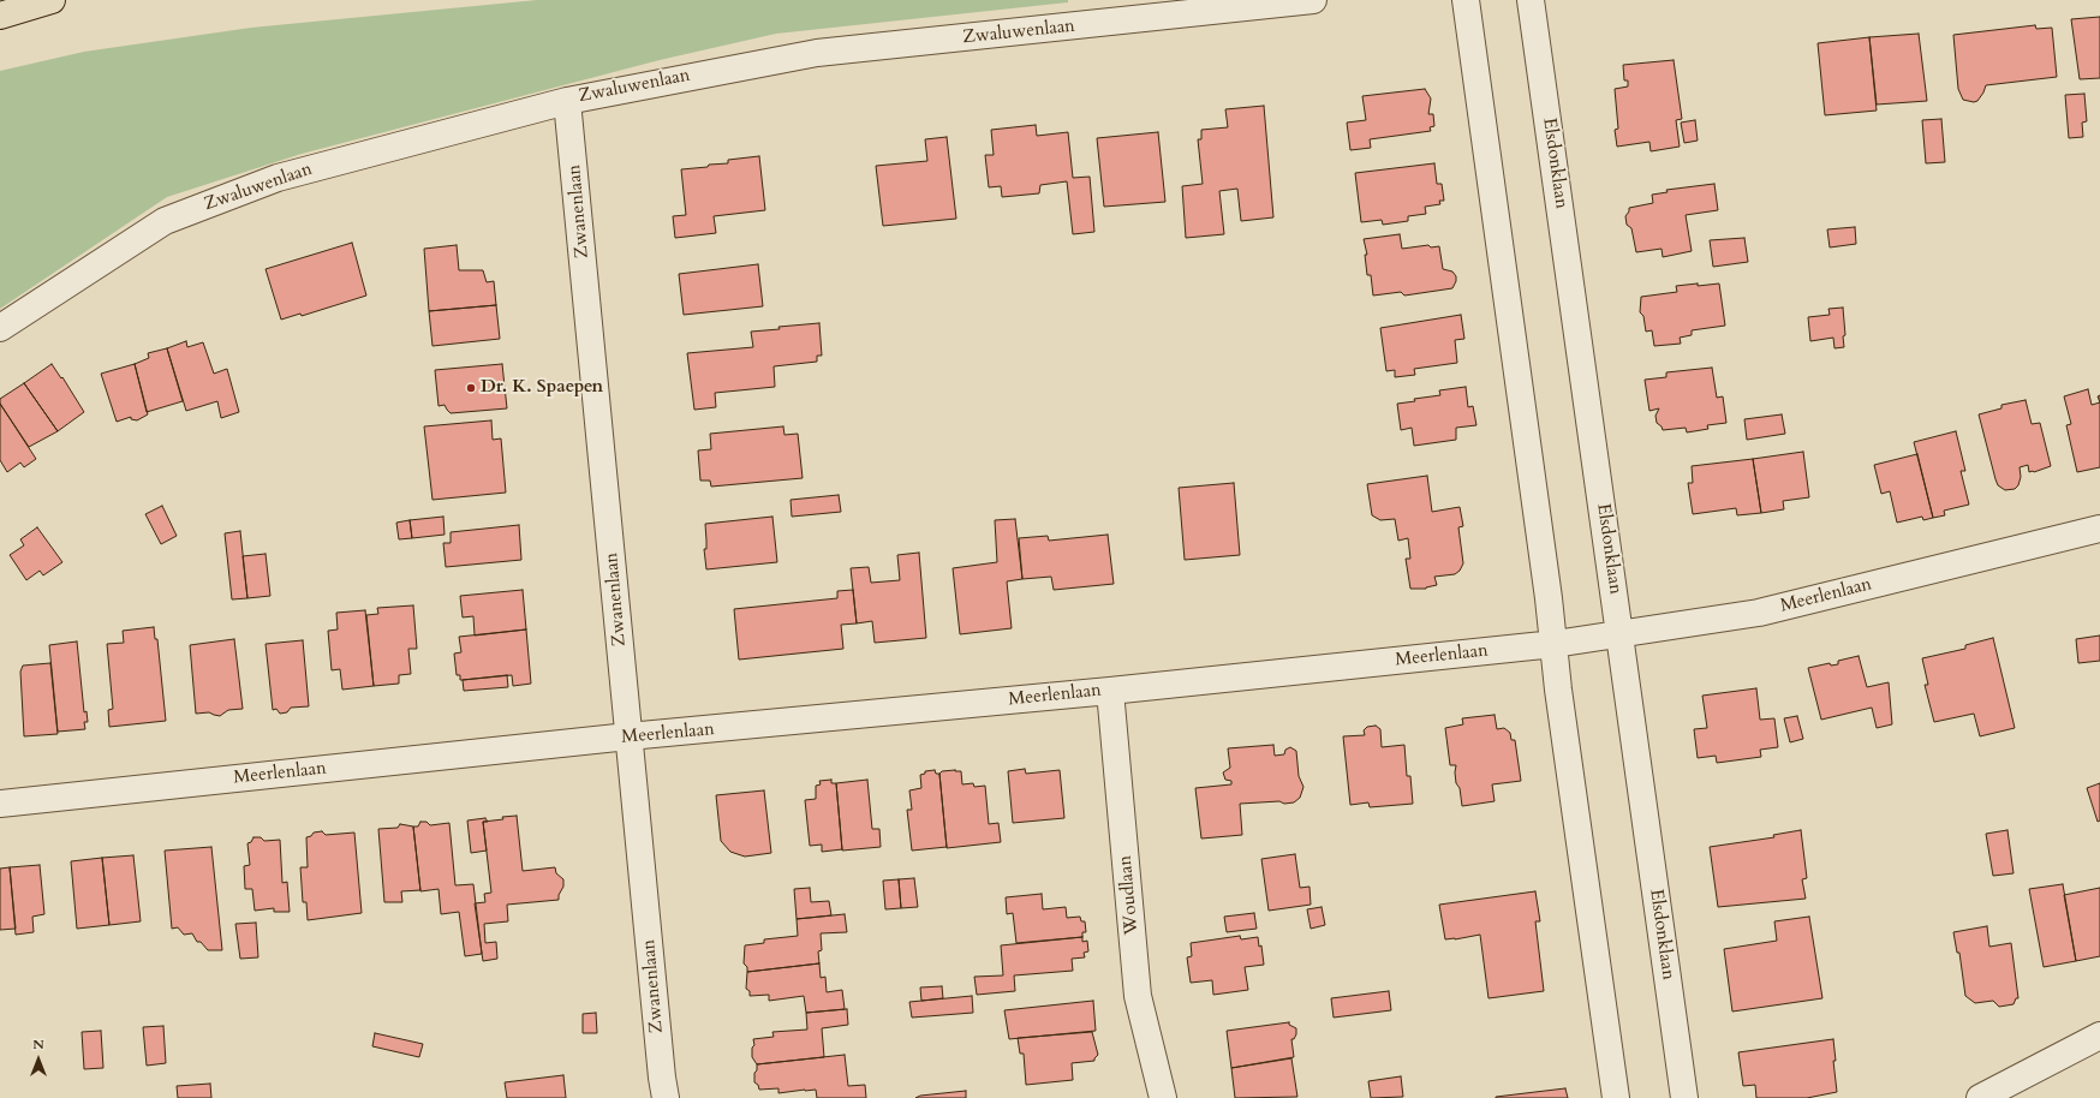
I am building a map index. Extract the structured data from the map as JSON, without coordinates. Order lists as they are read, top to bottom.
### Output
{
  "streets": {
    "street": [
      "Zwaluwenlaan",
      "Elsdonklaan",
      "Zwanenlaan",
      "Meerlenlaan",
      "Woudlaan"
    ]
  },
  "crossings": [
    ["Zwaluwenlaan", "Zwanenlaan"],
    ["Elsdonklaan", "Meerlenlaan"],
    ["Zwanenlaan", "Meerlenlaan"],
    ["Meerlenlaan", "Woudlaan"]
  ],
  "places": ["Dr. K. Spaepen"],
  "north": "top"
}
